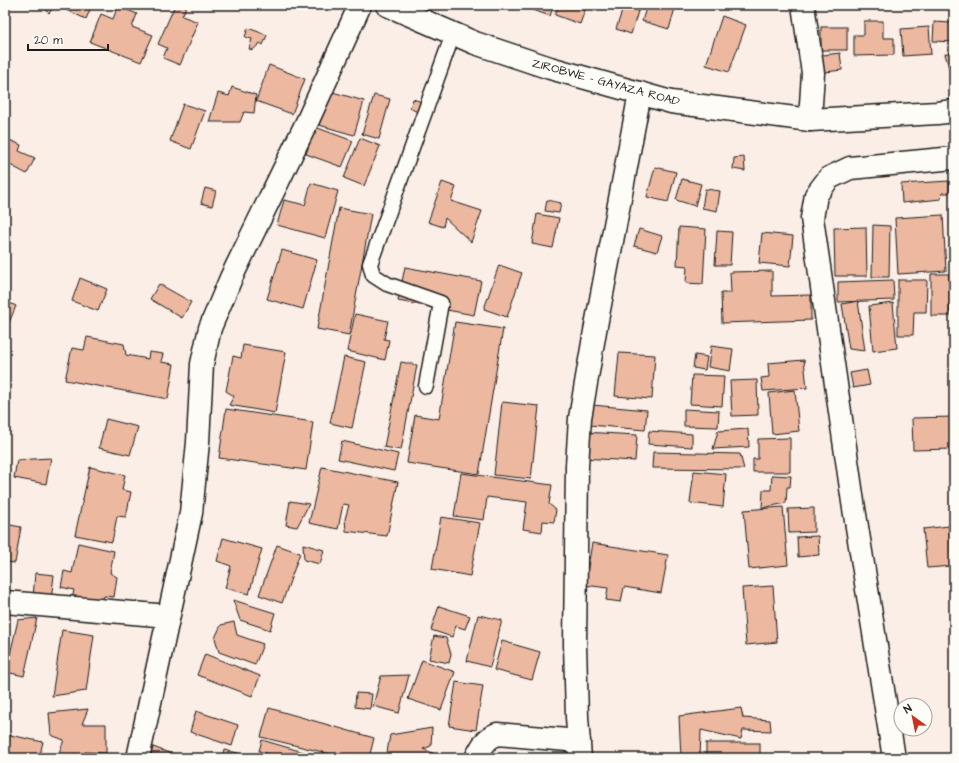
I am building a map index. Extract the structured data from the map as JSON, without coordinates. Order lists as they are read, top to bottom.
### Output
{
  "streets": {
    "street": ["ZIROBWE - GAYAZA ROAD"]
  },
  "scale_bar": "20 m",
  "north": "top left"
}
